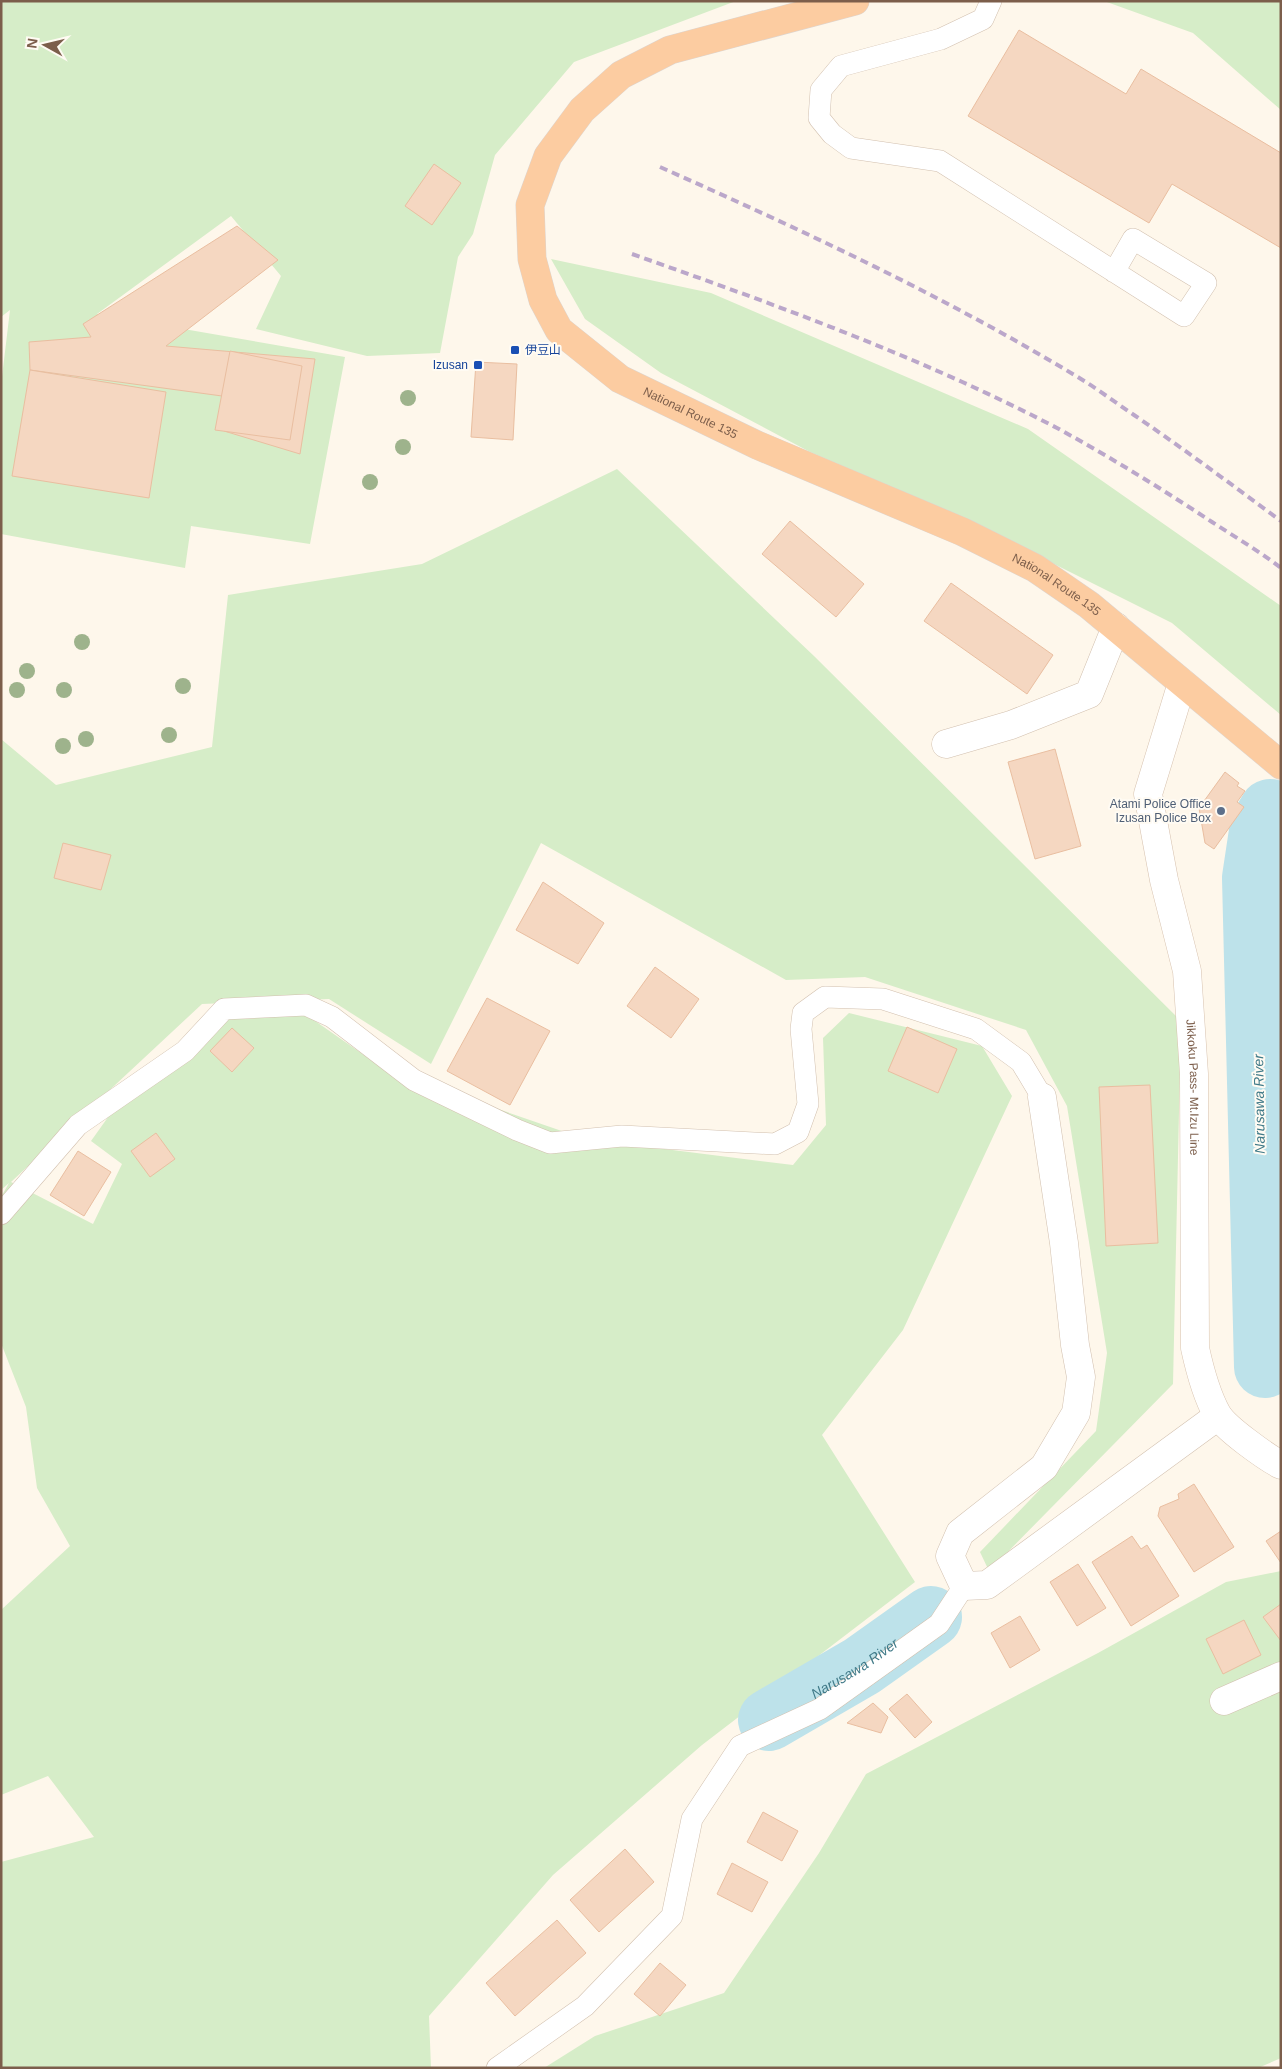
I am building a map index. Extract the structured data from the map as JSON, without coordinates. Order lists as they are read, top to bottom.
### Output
{
  "streets": {
    "highway": ["National Route 135"],
    "street": ["Jikkoku Pass- Mt.Izu Line"]
  },
  "crossings": [
    ["National Route 135", "Jikkoku Pass- Mt.Izu Line"]
  ],
  "water": ["Narusawa River"],
  "places": {
    "transit": ["伊豆山", "Izusan"],
    "other": ["Atami Police Office Izusan Police Box"]
  },
  "north": "left"
}
